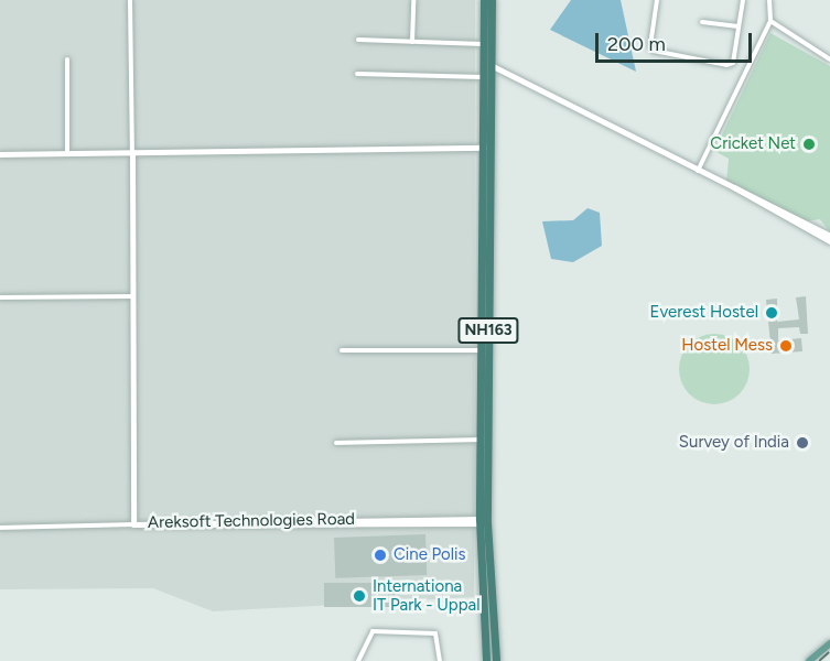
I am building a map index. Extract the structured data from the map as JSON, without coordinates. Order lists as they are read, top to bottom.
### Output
{
  "streets": {
    "highway": ["NH163"],
    "street": ["Areksoft Technologies Road"]
  },
  "crossings": [
    ["NH163", "Areksoft Technologies Road"]
  ],
  "places": [
    "Cricket Net",
    "Everest Hostel",
    "Hostel Mess",
    "Survey of India",
    "Cine Polis",
    "Internationa IT Park - Uppal"
  ],
  "scale_bar": "200 m"
}
